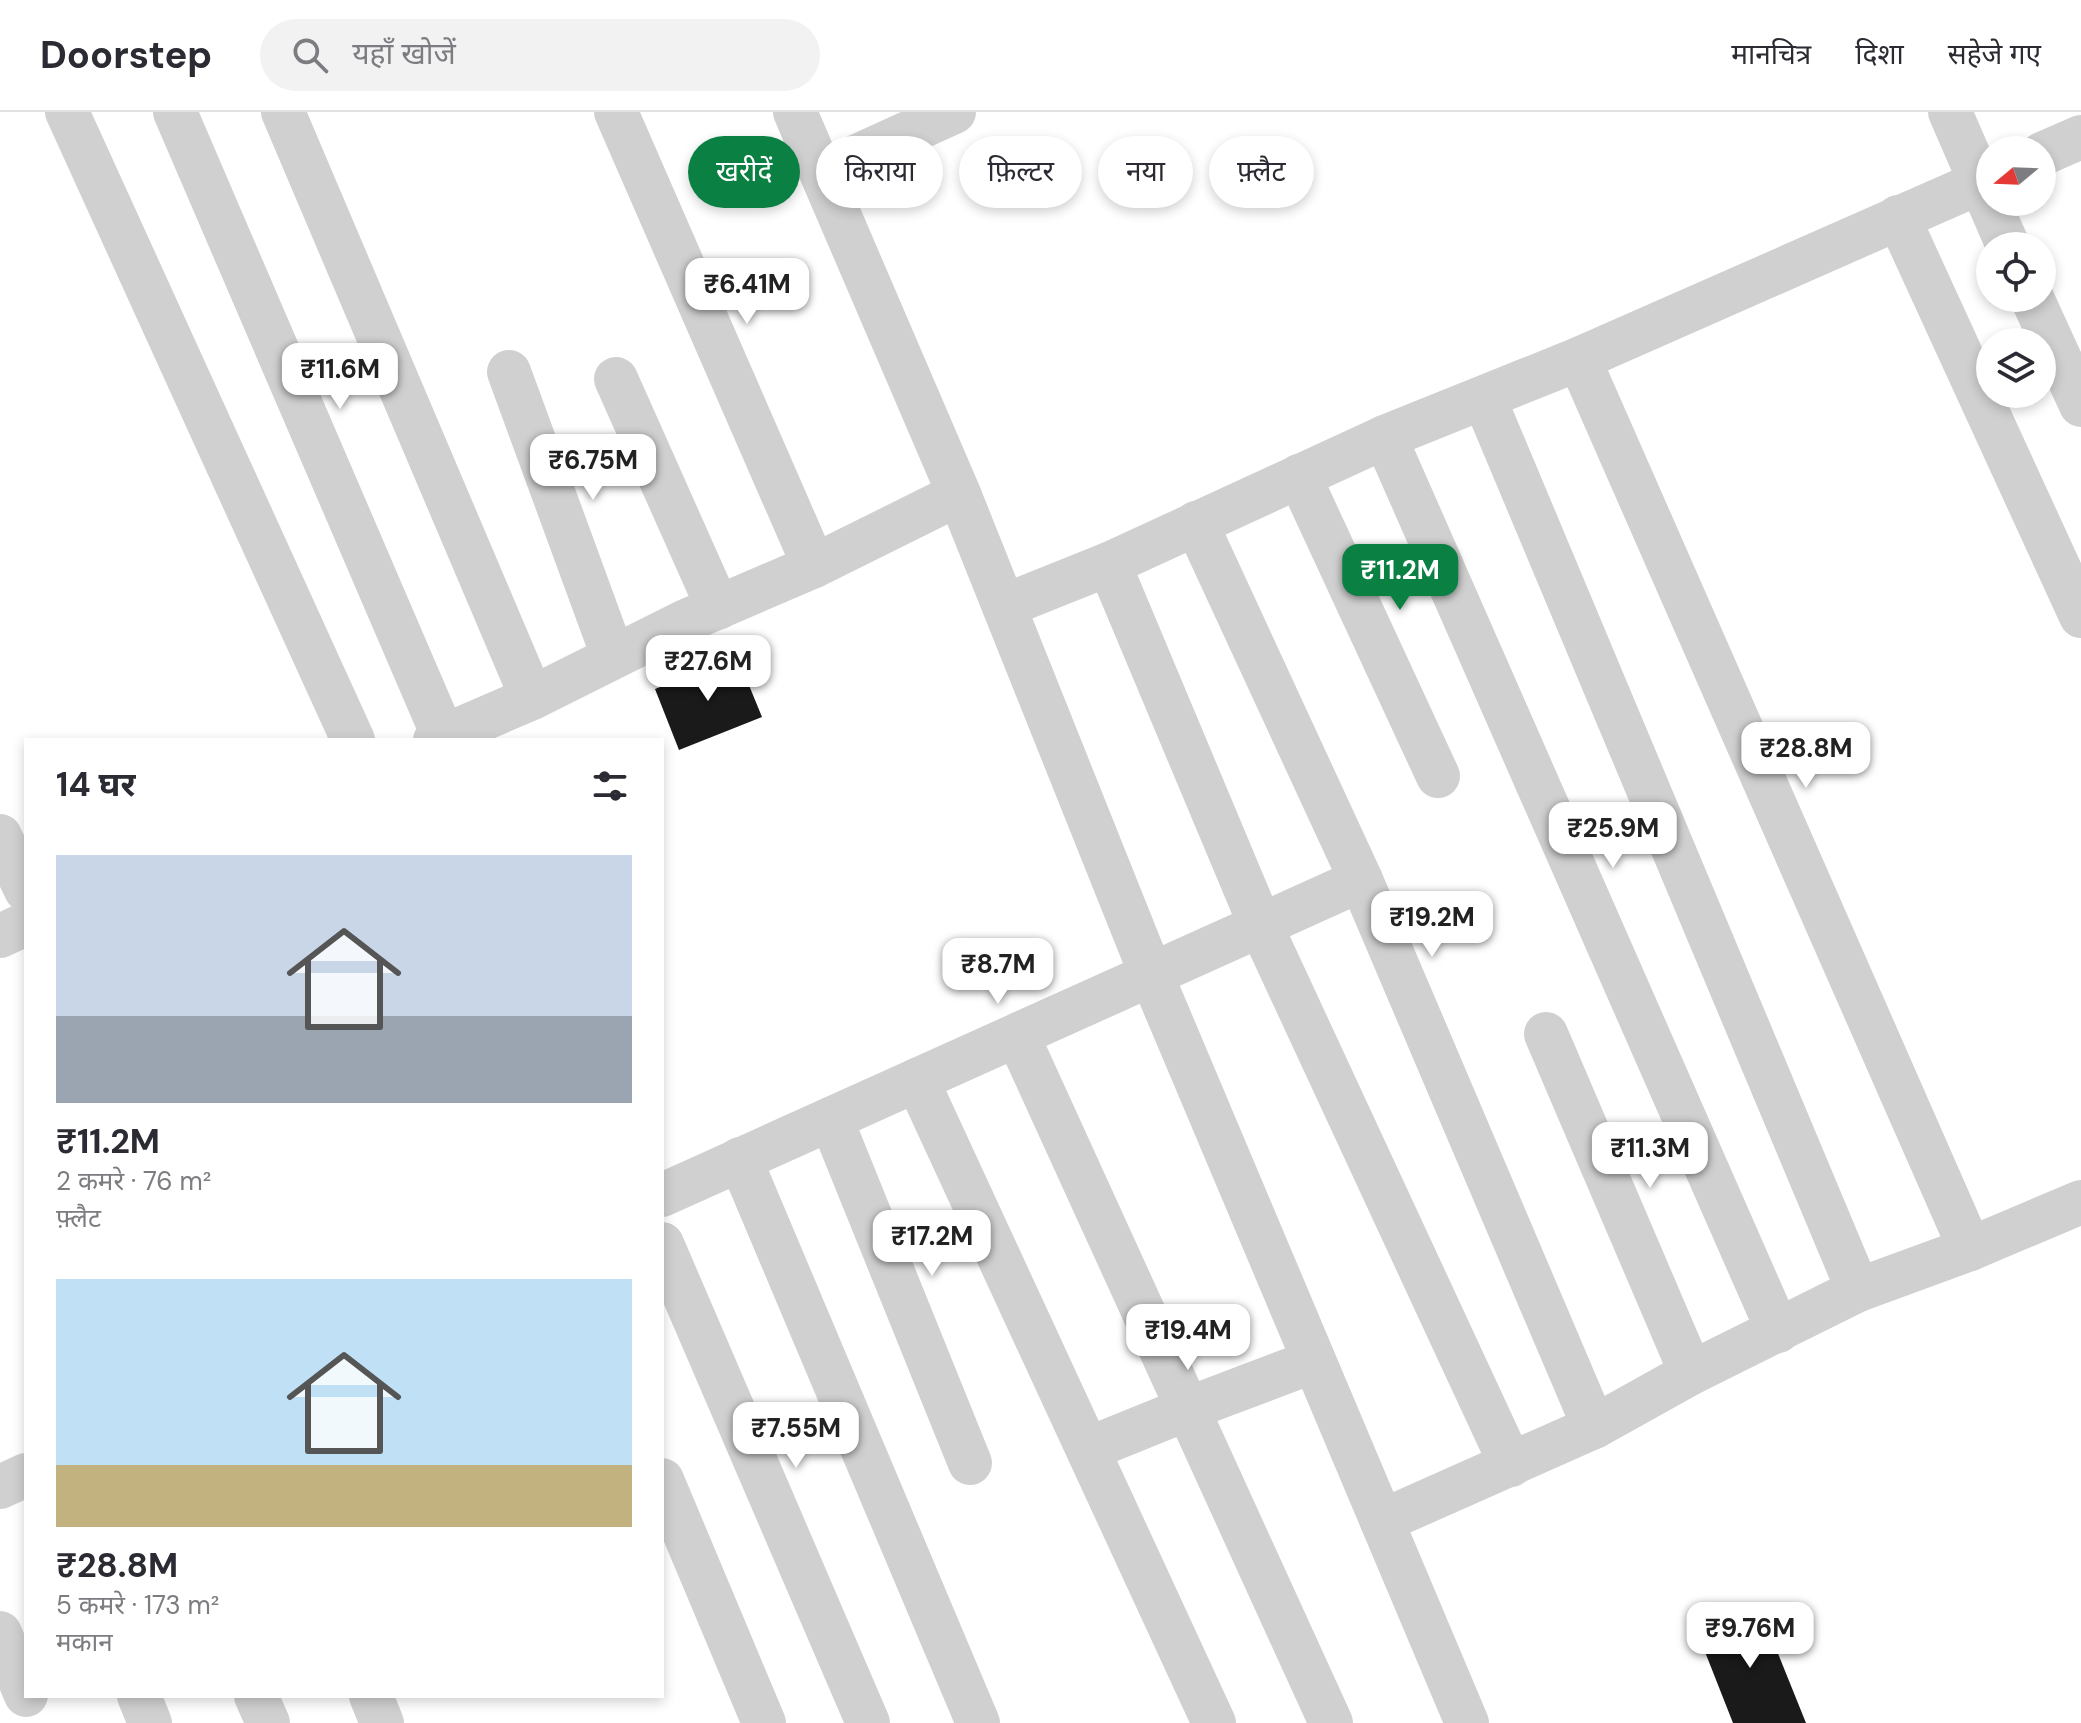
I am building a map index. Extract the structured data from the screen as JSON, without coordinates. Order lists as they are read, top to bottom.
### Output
{
  "north": "left",
  "page": {
    "header": "Doorstep",
    "search": "यहाँ खोजें",
    "nav": ["मानचित्र", "दिशा", "सहेजे गए"],
    "chip": [
      "खरीदें",
      "किराया",
      "फ़िल्टर",
      "नया",
      "फ़्लैट"
    ],
    "price": [
      "₹6.41M",
      "₹11.6M",
      "₹6.75M",
      "₹11.2M",
      "₹27.6M",
      "₹28.8M",
      "₹25.9M",
      "₹19.2M",
      "₹8.7M",
      "₹11.3M",
      "₹17.2M",
      "₹19.4M",
      "₹7.55M",
      "₹9.76M"
    ],
    "heading": "14 घर",
    "list": [
      {
        "name": "₹11.2M",
        "note": "2 कमरे · 76 m² · फ़्लैट"
      },
      {
        "name": "₹28.8M",
        "note": "5 कमरे · 173 m² · मकान"
      }
    ]
  }
}
